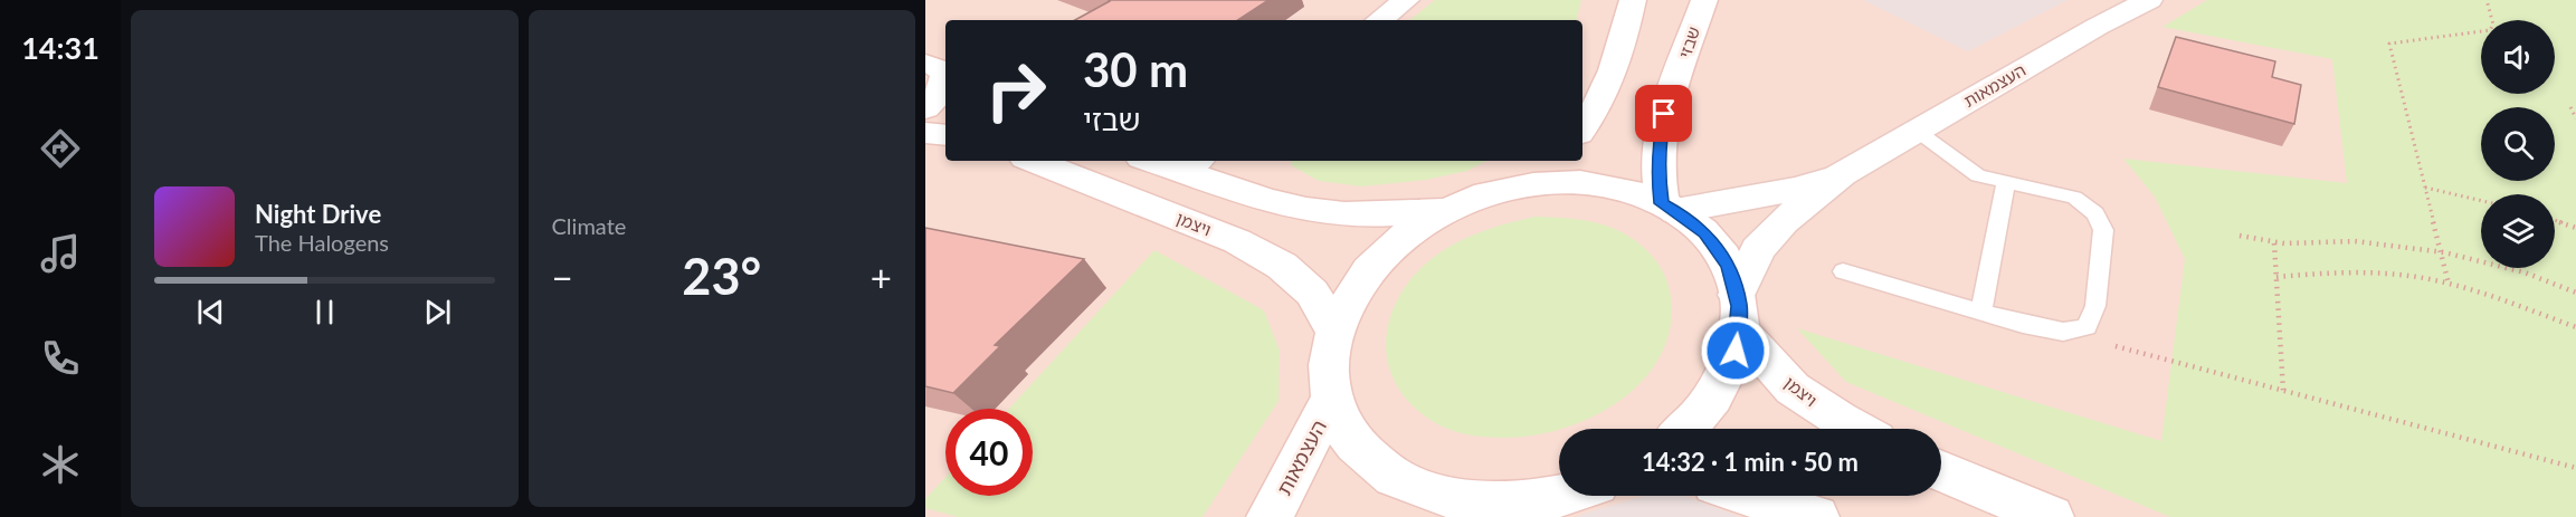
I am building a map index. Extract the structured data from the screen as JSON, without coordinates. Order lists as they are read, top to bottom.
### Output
{
  "streets": {
    "street": ["שבזי", "העצמאות", "ויצמן"]
  },
  "crossings": [
    ["שבזי", "העצמאות"],
    ["העצמאות", "ויצמן"]
  ],
  "page": {
    "tabs": "14:31",
    "tile": "Climate",
    "turn": ["30 m", "שבזי"],
    "song": ["Night Drive", "The Halogens"],
    "heat": ["−", "23°", "+"],
    "limit": "40",
    "trip": "14:32 · 1 min · 50 m"
  }
}
